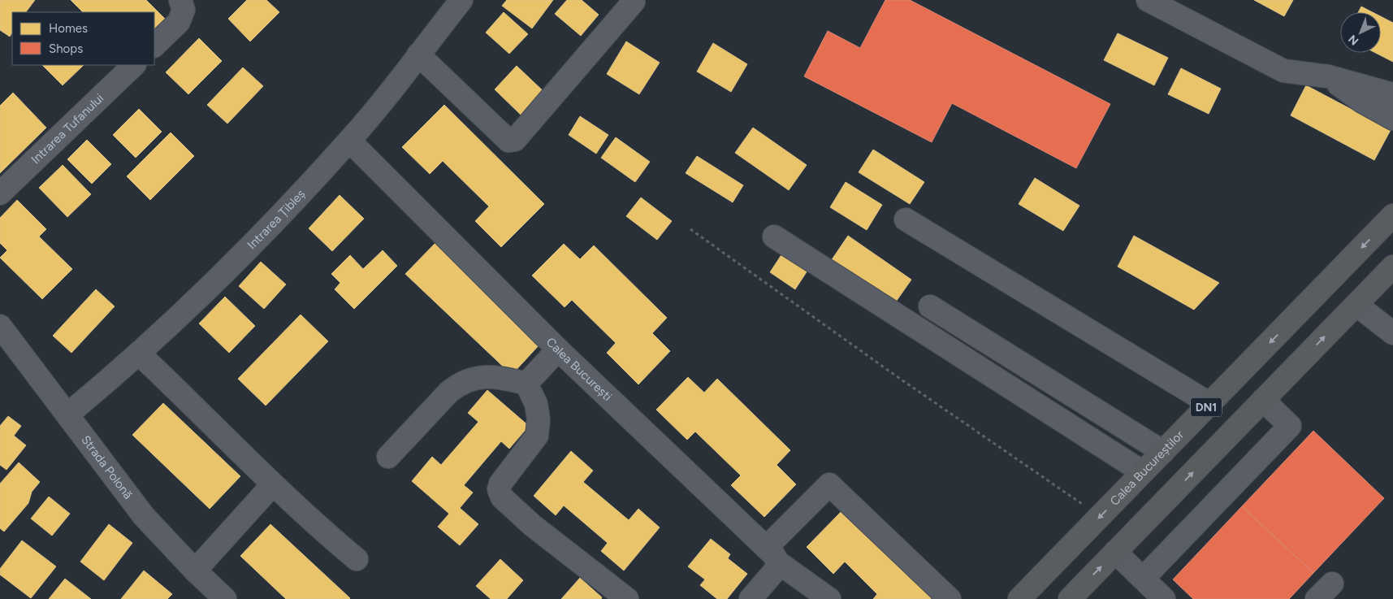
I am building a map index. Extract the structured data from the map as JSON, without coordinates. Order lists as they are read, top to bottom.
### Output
{
  "streets": {
    "highway": ["DN1", "Calea Bucureștilor"],
    "street": [
      "Intrarea Tufanului",
      "Intrarea Țibleș",
      "Calea București",
      "Strada Polonă"
    ]
  },
  "crossings": [
    ["Intrarea Țibleș", "Calea București"],
    ["Intrarea Țibleș", "Strada Polonă"]
  ],
  "legend": ["Homes", "Shops"],
  "north": "bottom left"
}
